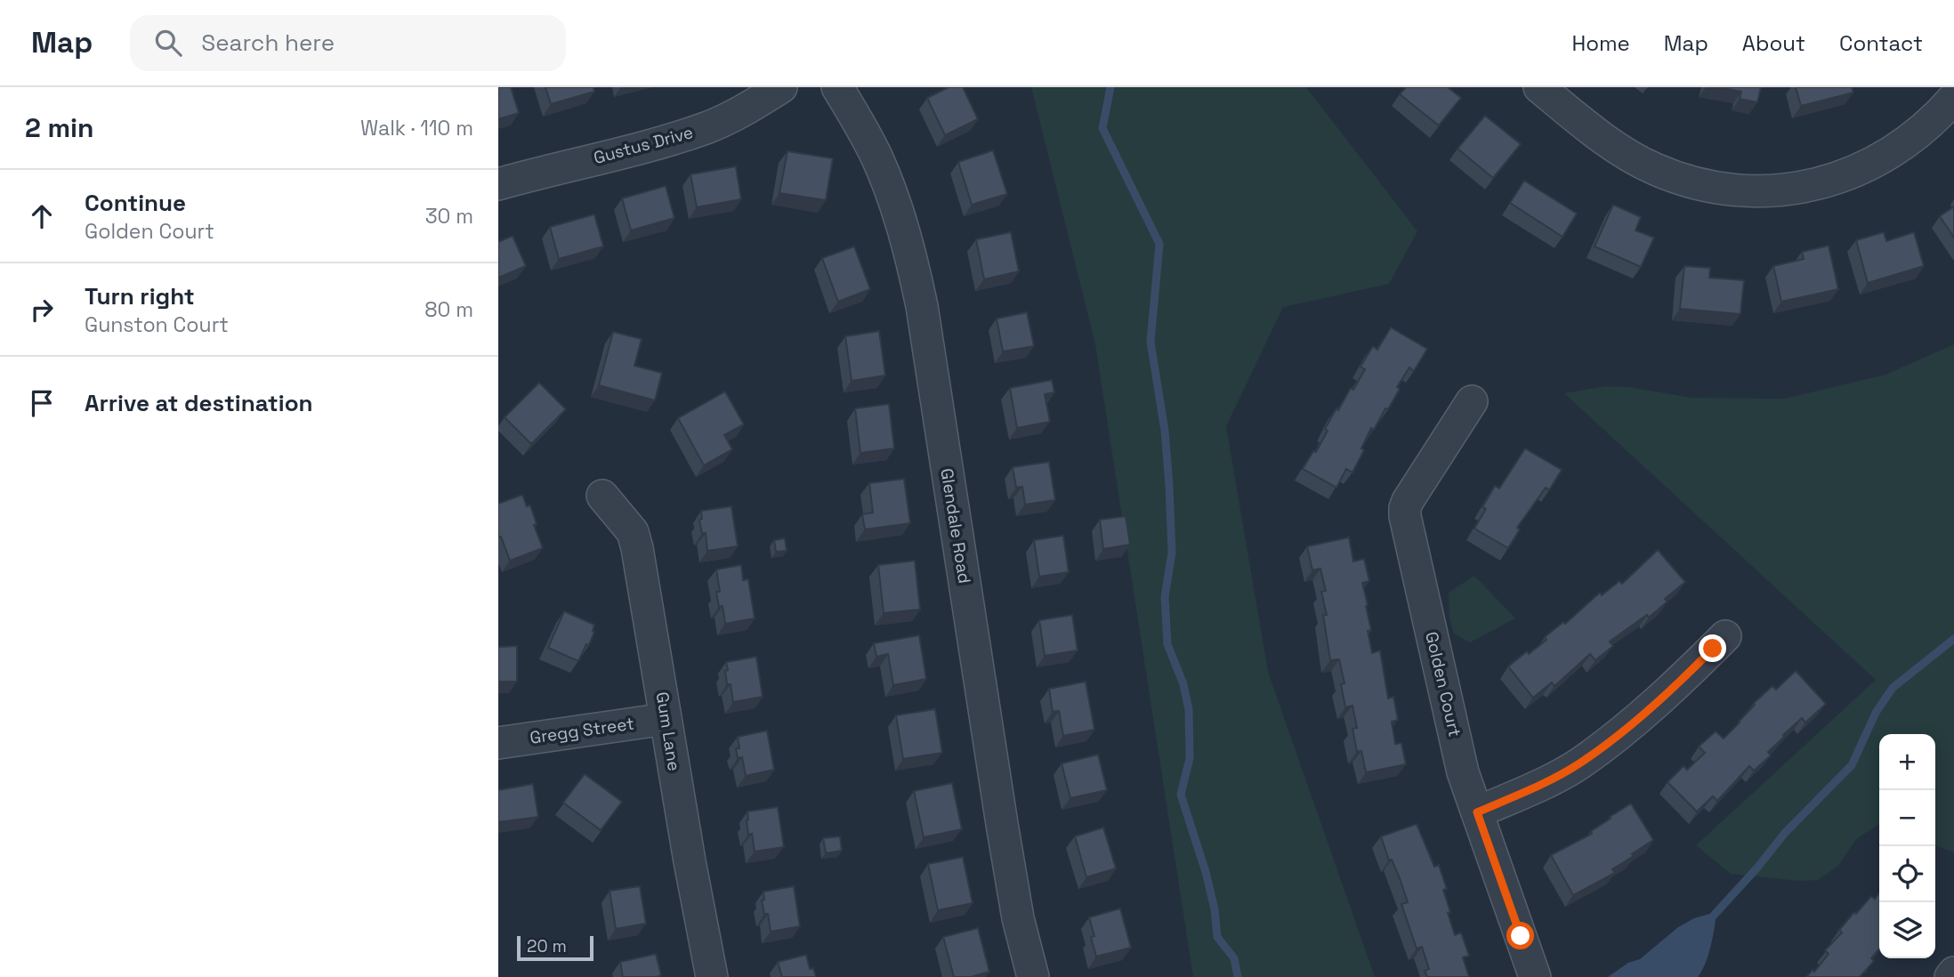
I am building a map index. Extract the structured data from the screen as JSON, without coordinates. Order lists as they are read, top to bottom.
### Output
{
  "streets": {
    "street": [
      "Gustus Drive",
      "Glendale Road",
      "Golden Court",
      "Gregg Street",
      "Gum Lane"
    ]
  },
  "crossings": [
    ["Gregg Street", "Gum Lane"]
  ],
  "scale_bar": "20 m",
  "page": {
    "header": "Map",
    "search": "Search here",
    "nav": [
      "Home",
      "Map",
      "About",
      "Contact"
    ],
    "heading": ["2 min", "Walk · 110 m"],
    "list": [
      ["Continue", "Golden Court", "30 m"],
      ["Turn right", "Gunston Court", "80 m"],
      "Arrive at destination"
    ],
    "map_buttons": ["+", "−"],
    "scale": "20 m"
  }
}
